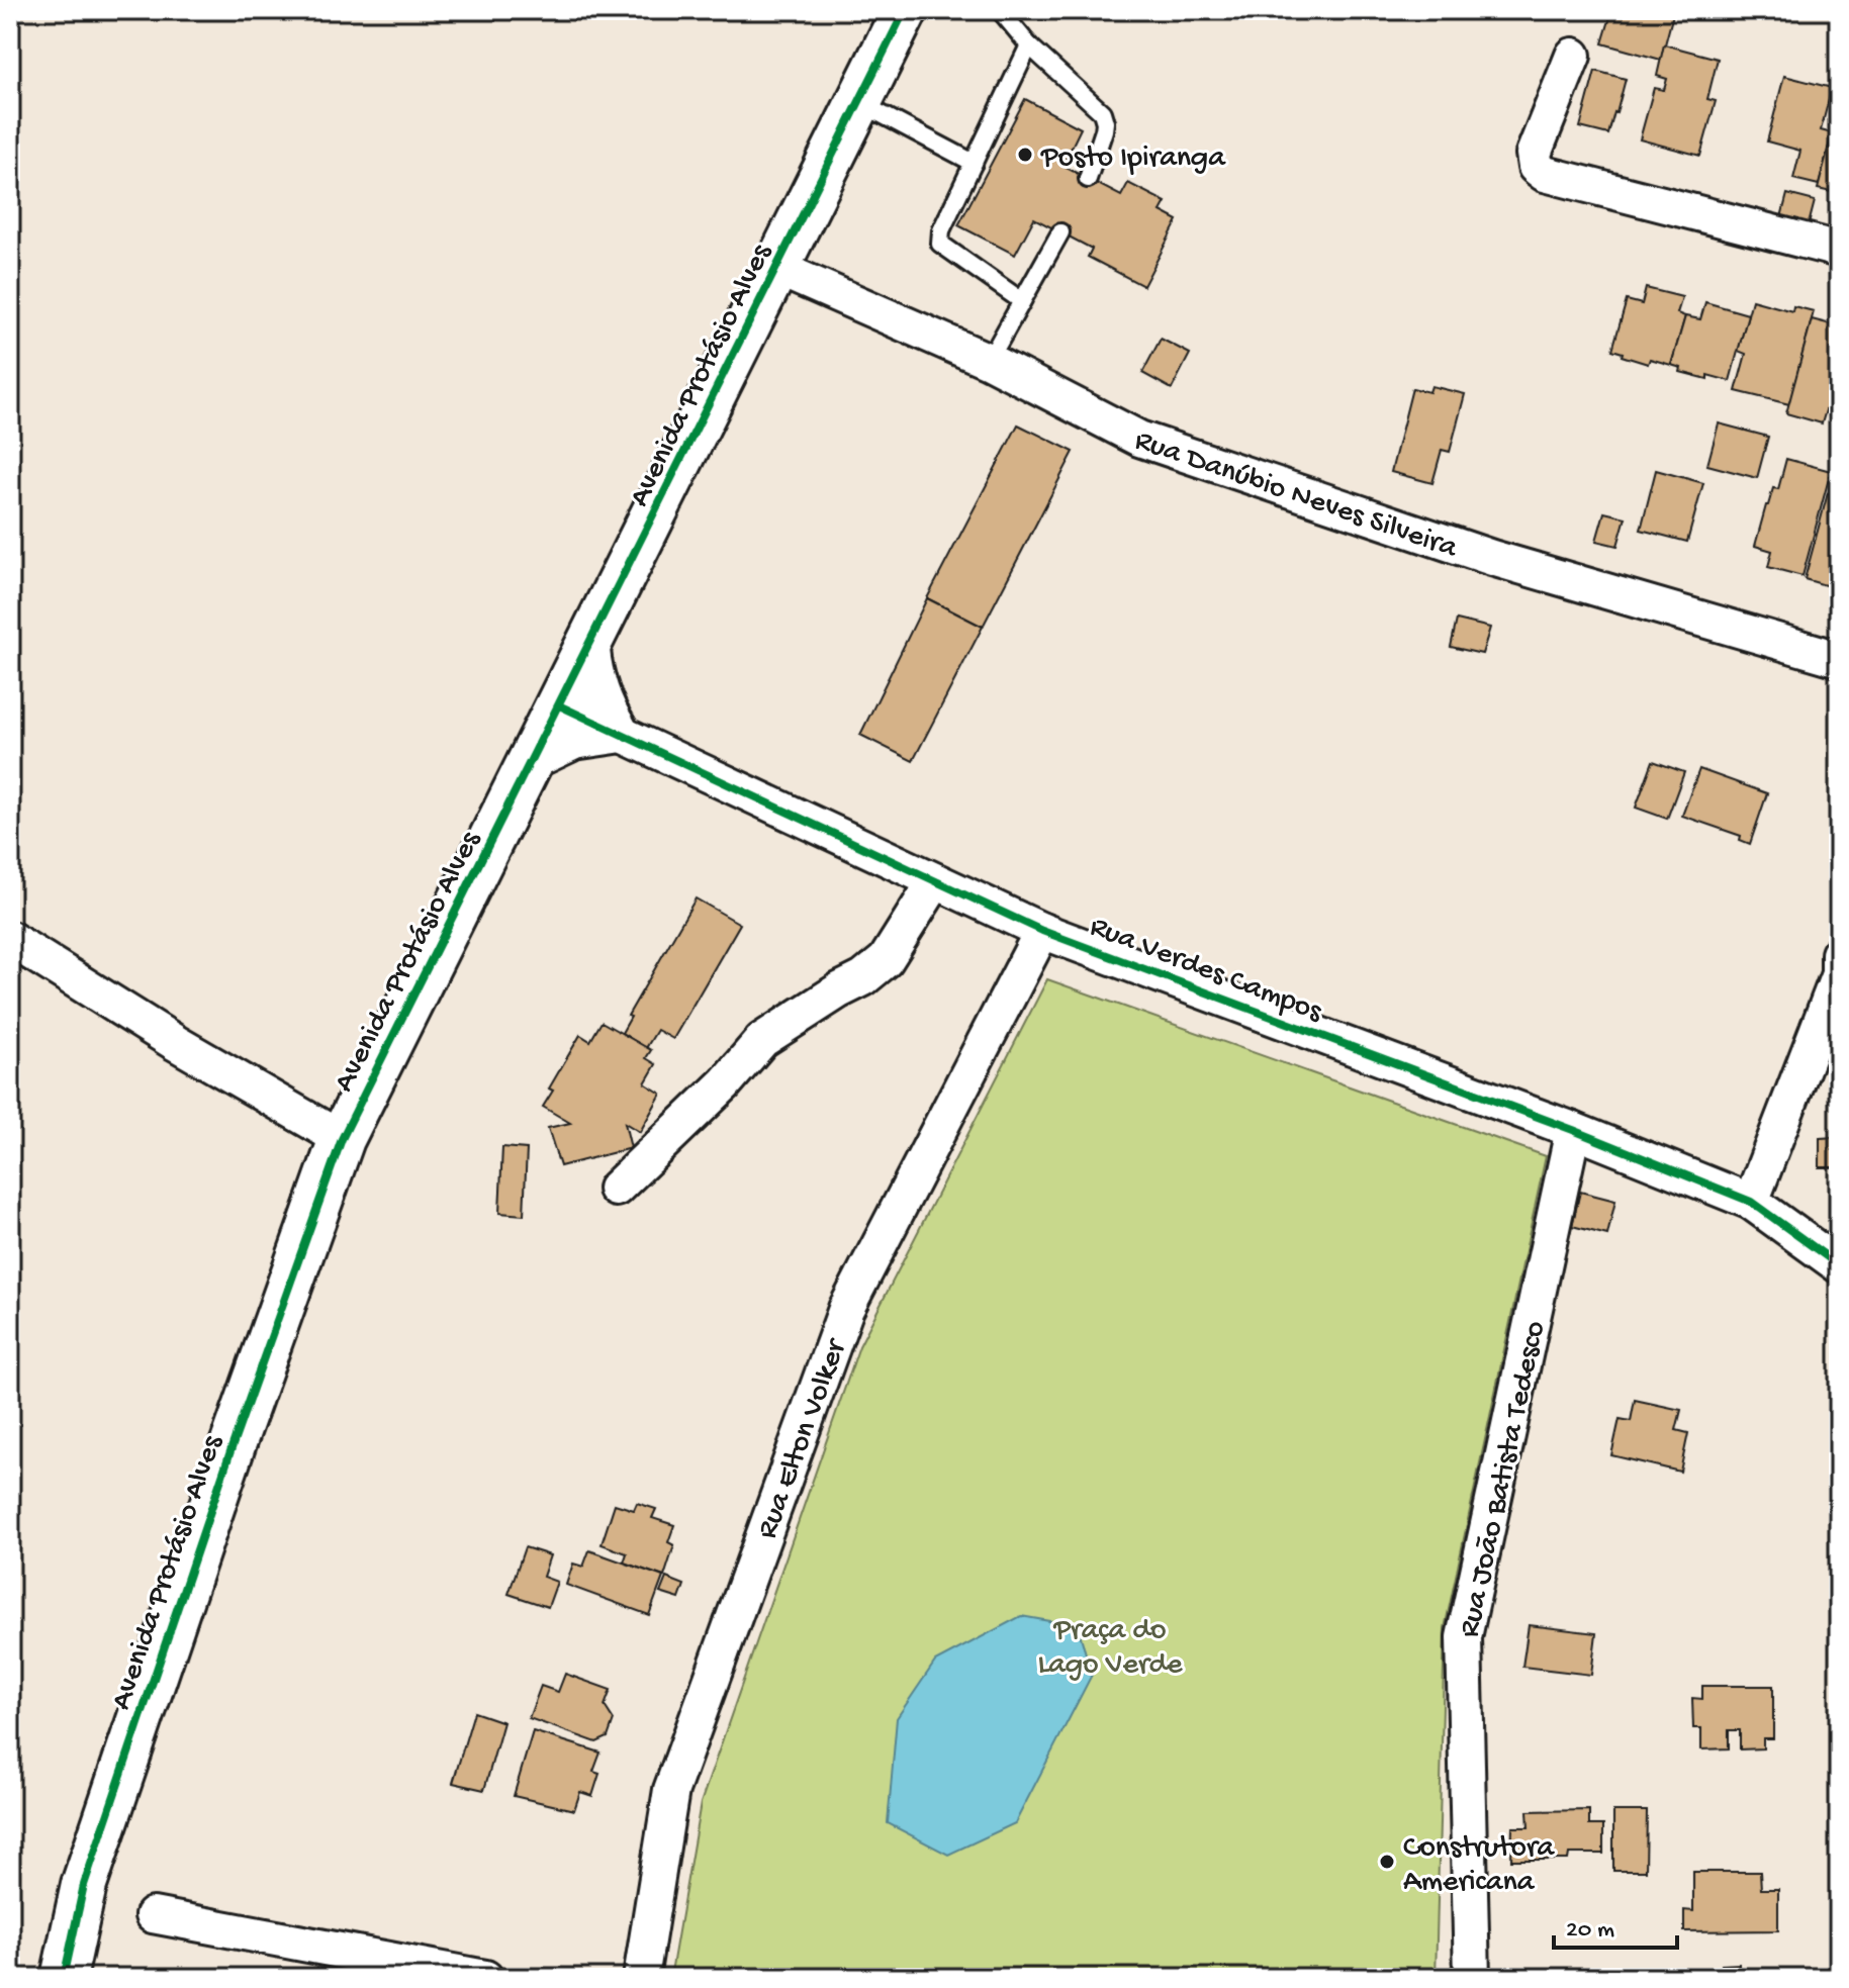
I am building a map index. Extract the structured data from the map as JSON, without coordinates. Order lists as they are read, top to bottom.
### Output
{
  "streets": {
    "main road": ["Avenida Protásio Alves"],
    "street": [
      "Rua Danúbio Neves Silveira",
      "Rua Verdes Campos",
      "Rua Elton Volker",
      "Rua João Batista Tedesco"
    ]
  },
  "crossings": [
    ["Avenida Protásio Alves", "Rua Danúbio Neves Silveira"],
    ["Avenida Protásio Alves", "Rua Verdes Campos"],
    ["Rua Verdes Campos", "Rua Elton Volker"],
    ["Rua Verdes Campos", "Rua João Batista Tedesco"]
  ],
  "parks": ["Praça do Lago Verde"],
  "places": ["Posto Ipiranga", "Construtora Americana"],
  "scale_bar": "20 m"
}
